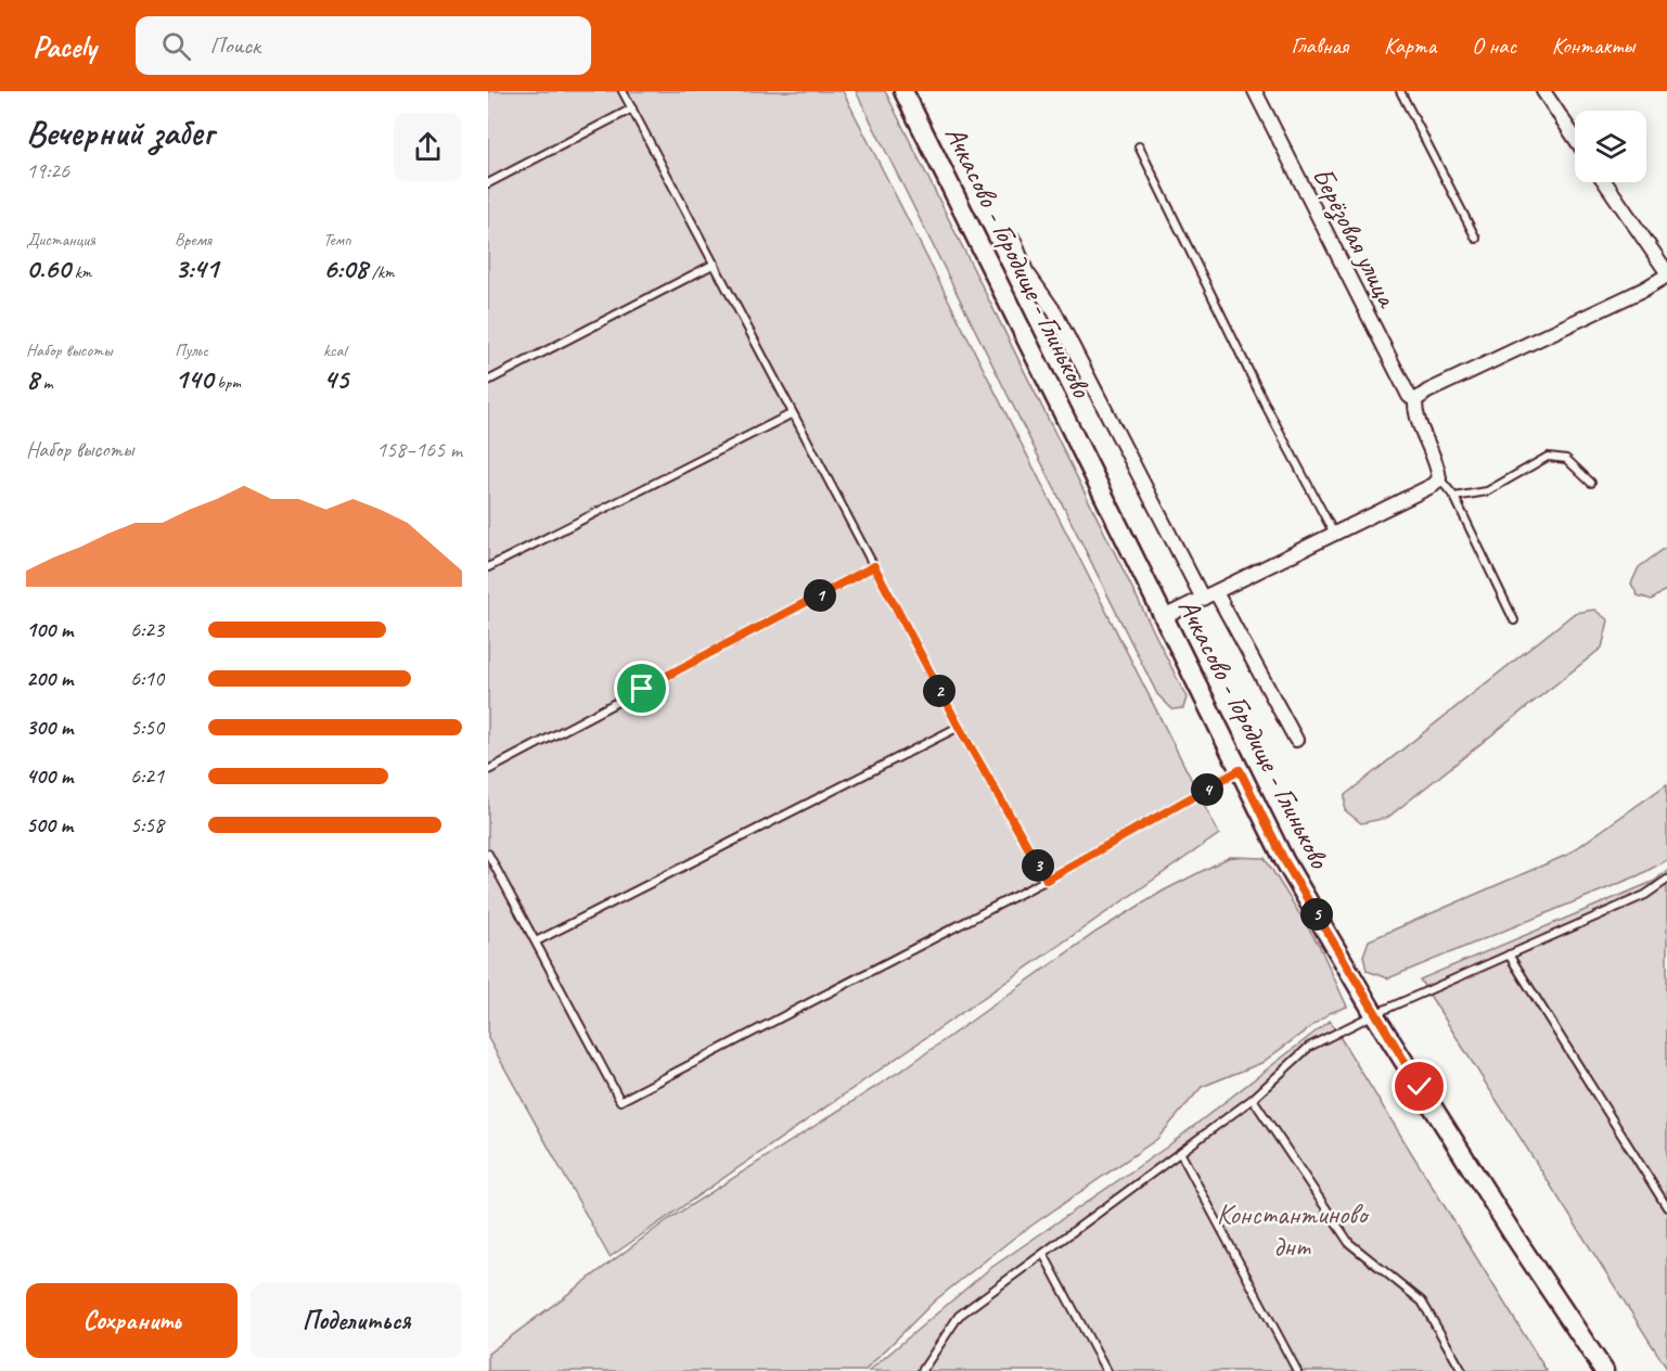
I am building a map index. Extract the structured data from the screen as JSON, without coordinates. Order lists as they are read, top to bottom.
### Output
{
  "streets": {
    "street": ["Берёзовая улица", "Ачкасово - Городище - Глиньково"]
  },
  "parks": ["Константиново днт"],
  "page": {
    "header": "Pacely",
    "search": "Поиск",
    "nav": [
      "Главная",
      "Карта",
      "О нас",
      "Контакты"
    ],
    "heading": ["Вечерний забег", "19:26"],
    "stats": [
      ["Дистанция", "0.60 km"],
      ["Время", "3:41"],
      ["Темп", "6:08 /km"],
      ["Набор высоты", "8 m"],
      ["Пульс", "140 bpm"],
      ["kcal", "45"]
    ],
    "chart": ["Набор высоты", "158–165 m"],
    "pins": [
      "1",
      "2",
      "4",
      "3",
      "5"
    ],
    "list": [
      {
        "name": "100 m",
        "note": "6:23"
      },
      {
        "name": "200 m",
        "note": "6:10"
      },
      {
        "name": "300 m",
        "note": "5:50"
      },
      {
        "name": "400 m",
        "note": "6:21"
      },
      {
        "name": "500 m",
        "note": "5:58"
      }
    ],
    "buttons": ["Сохранить", "Поделиться"]
  }
}
